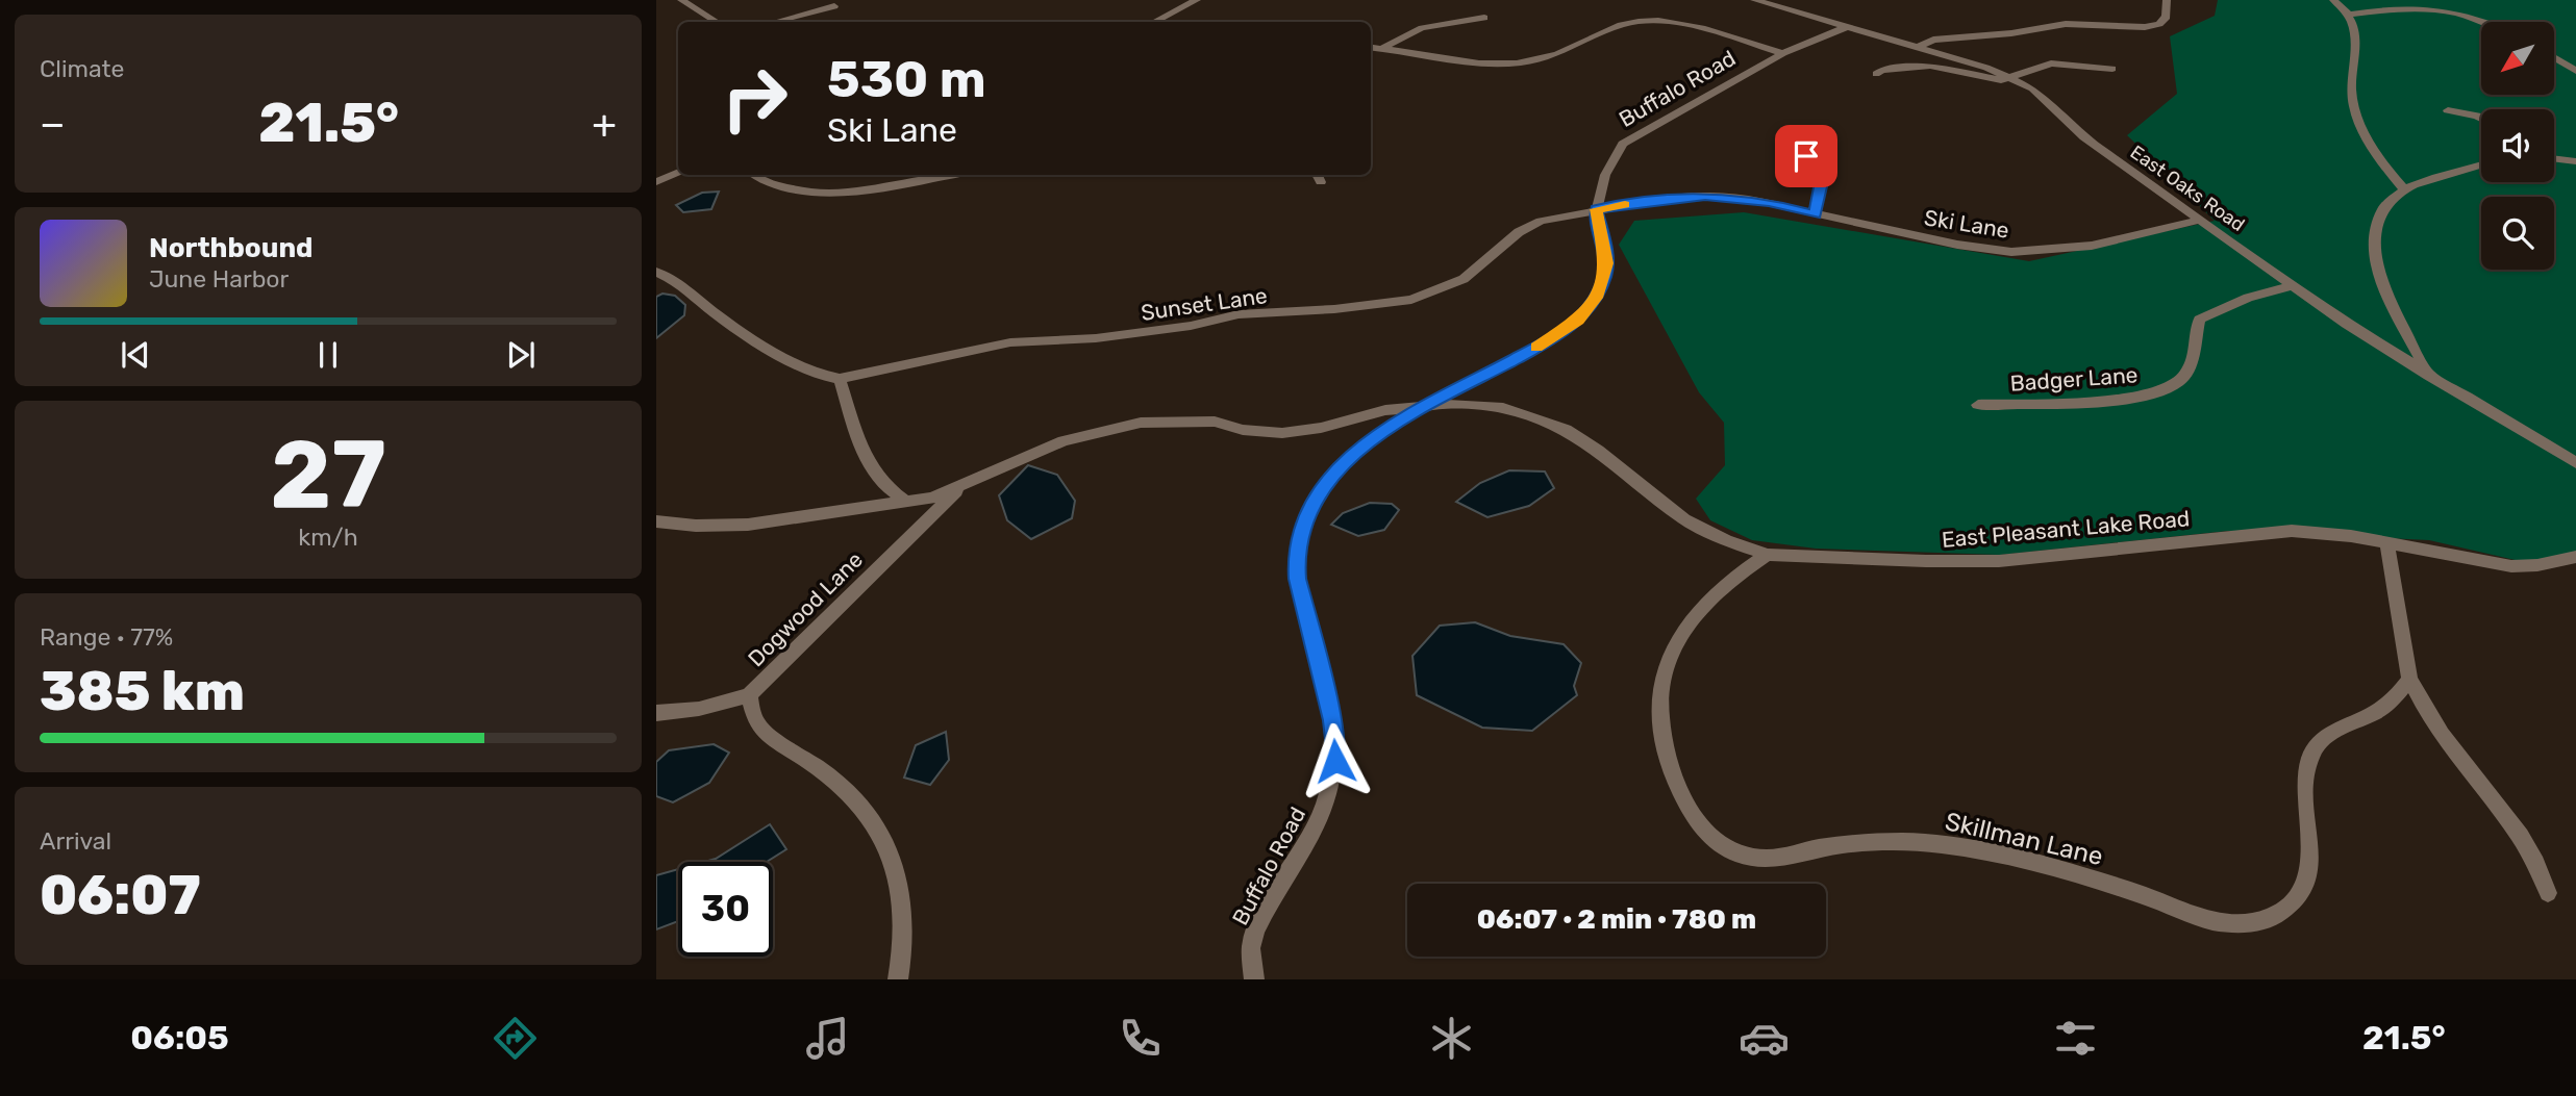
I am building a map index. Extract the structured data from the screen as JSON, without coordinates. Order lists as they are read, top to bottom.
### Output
{
  "streets": {
    "street": [
      "Buffalo Road",
      "East Oaks Road",
      "Ski Lane",
      "Sunset Lane",
      "Badger Lane",
      "East Pleasant Lake Road",
      "Dogwood Lane",
      "Skillman Lane"
    ]
  },
  "crossings": [
    ["Buffalo Road", "East Oaks Road"],
    ["Buffalo Road", "Ski Lane"],
    ["Buffalo Road", "Sunset Lane"],
    ["Buffalo Road", "East Pleasant Lake Road"],
    ["East Oaks Road", "Ski Lane"],
    ["East Oaks Road", "Badger Lane"],
    ["Ski Lane", "Sunset Lane"],
    ["East Pleasant Lake Road", "Dogwood Lane"],
    ["East Pleasant Lake Road", "Skillman Lane"]
  ],
  "north": "bottom left",
  "page": {
    "tile": [
      "Climate",
      ["27", "km/h"],
      ["Range · 77%", "385 km"],
      ["Arrival", "06:07"]
    ],
    "turn": ["530 m", "Ski Lane"],
    "heat": ["−", "21.5°", "+"],
    "song": ["Northbound", "June Harbor"],
    "limit": "30",
    "trip": "06:07 · 2 min · 780 m",
    "tabs": ["06:05", "21.5°"]
  }
}
